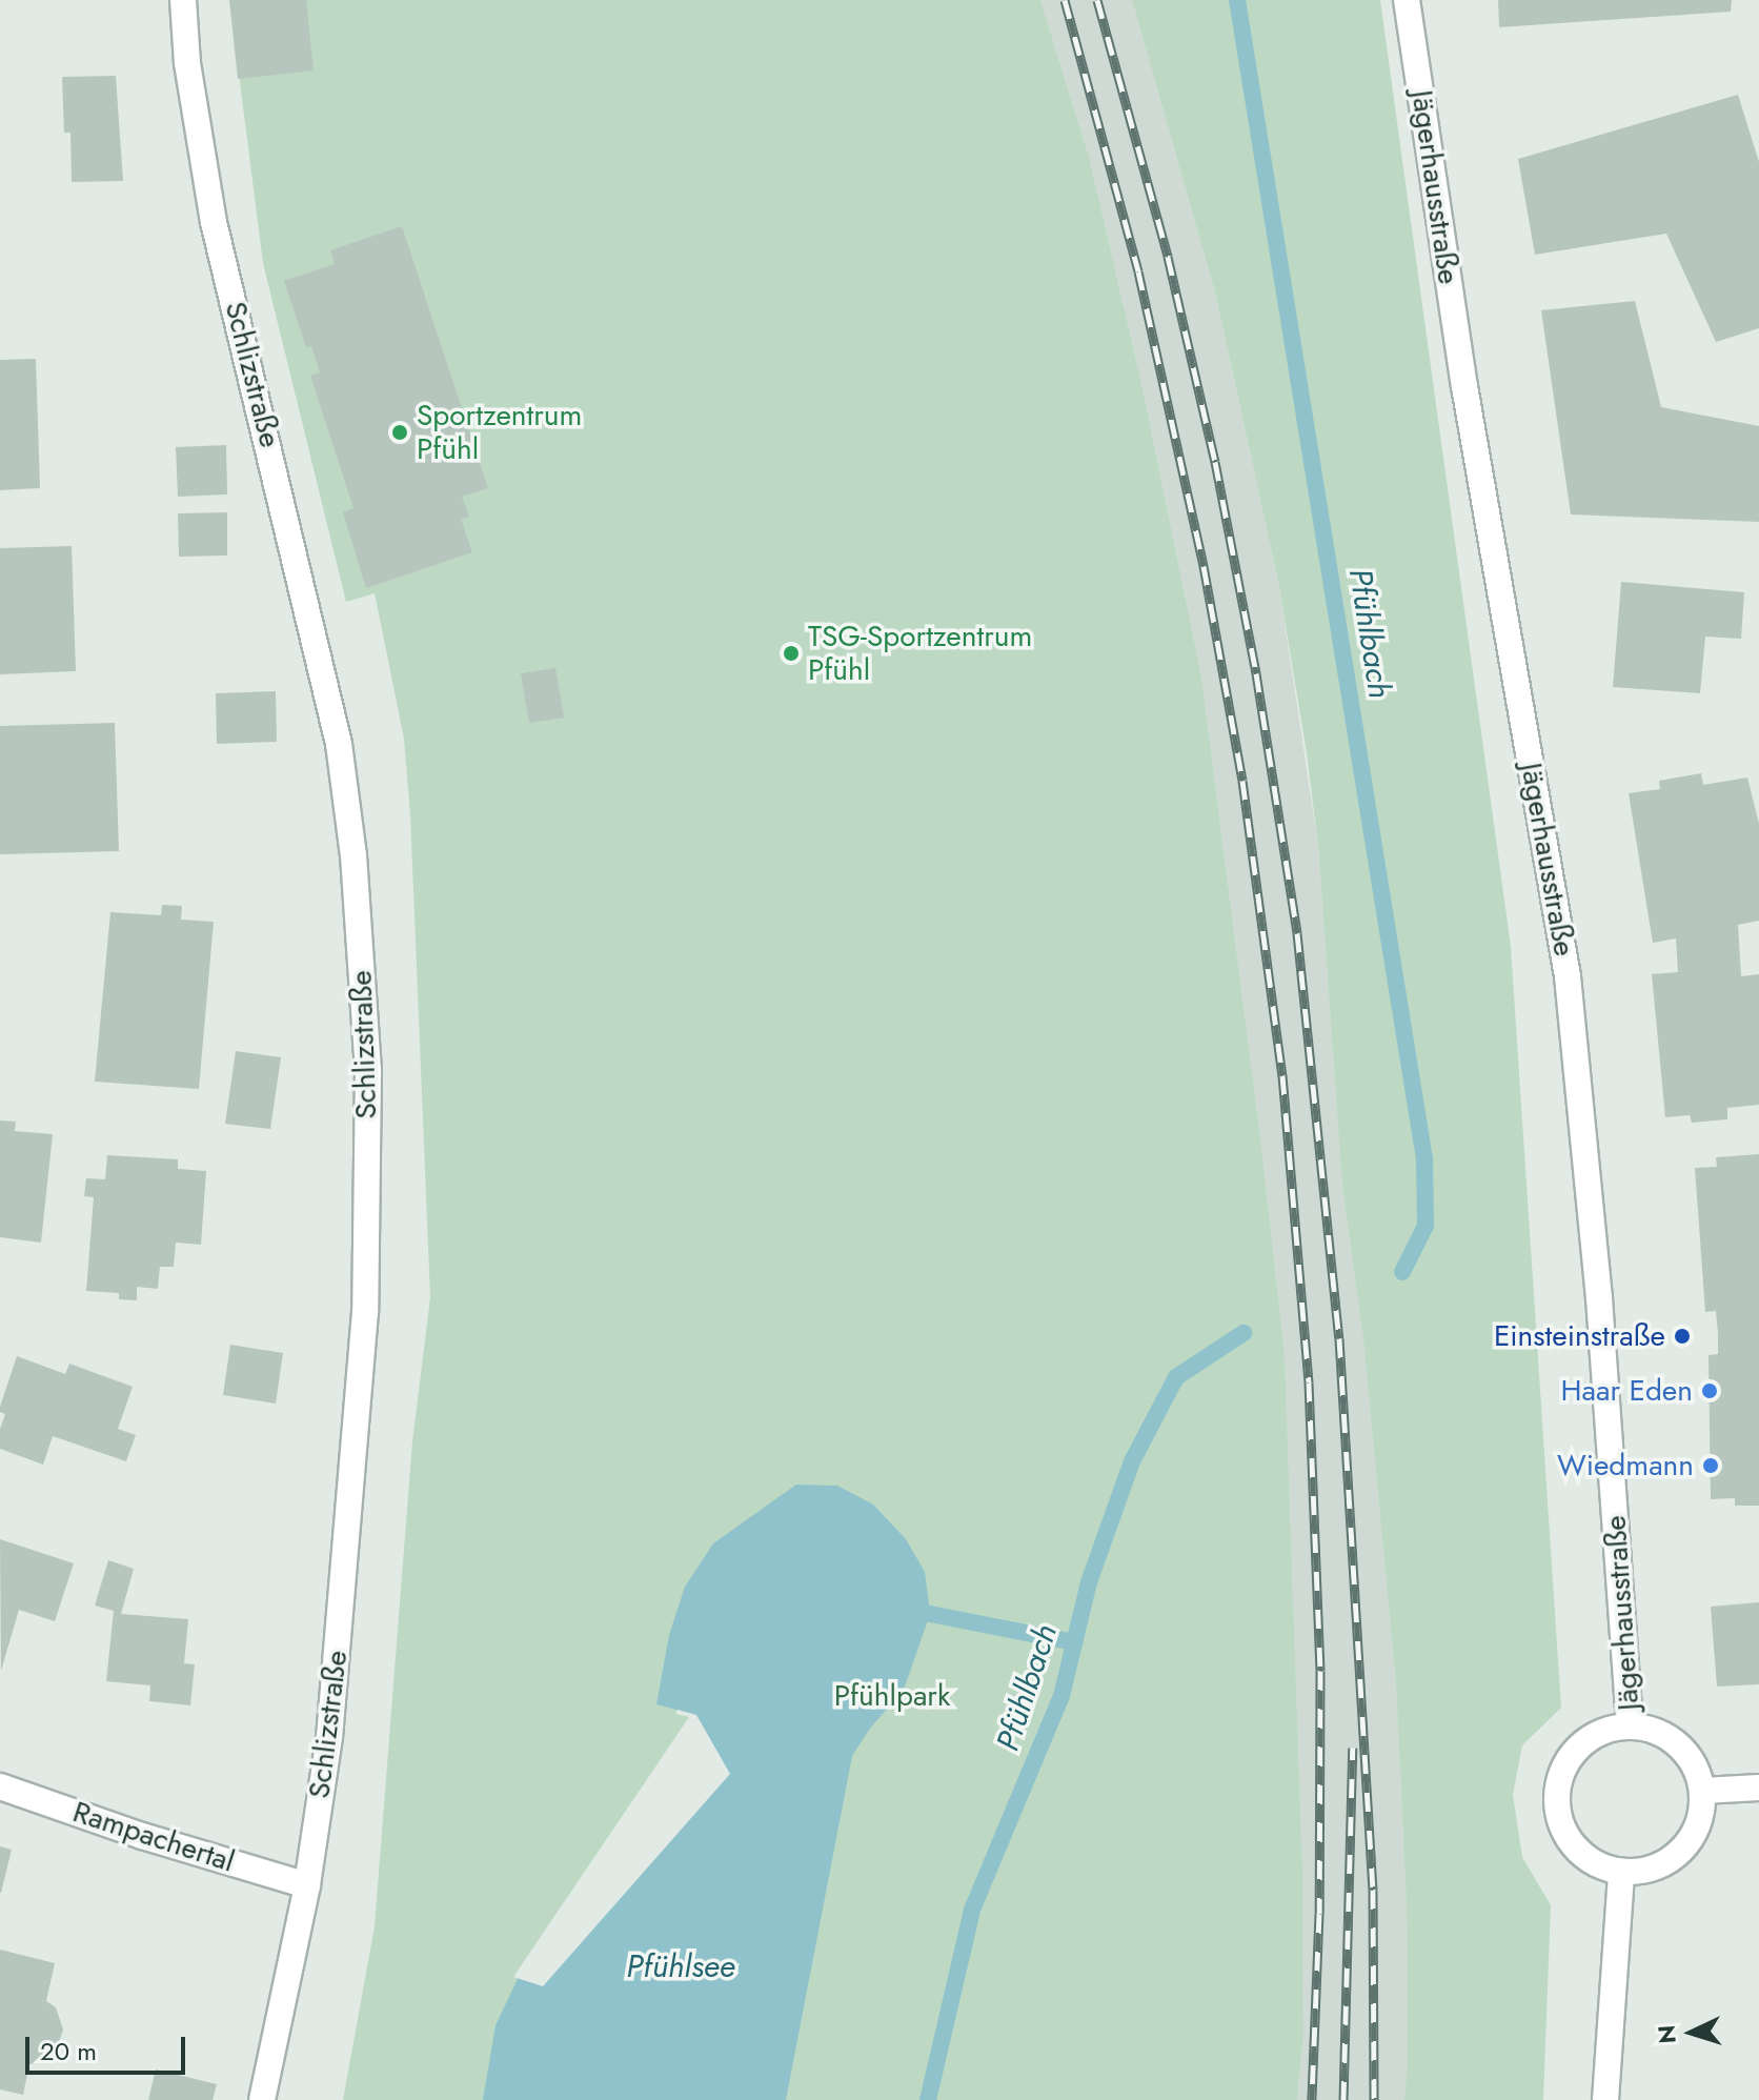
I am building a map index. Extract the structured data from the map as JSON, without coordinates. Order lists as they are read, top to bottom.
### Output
{
  "streets": {
    "street": ["Jägerhausstraße", "Schlizstraße", "Rampachertal"]
  },
  "crossings": [
    ["Schlizstraße", "Rampachertal"]
  ],
  "water": ["Pfühlbach", "Pfühlsee"],
  "parks": ["Pfühlpark"],
  "places": [
    "Sportzentrum Pfühl",
    "TSG-Sportzentrum Pfühl",
    "Einsteinstraße",
    "Haar Eden",
    "Wiedmann"
  ],
  "scale_bar": "20 m",
  "north": "left"
}
